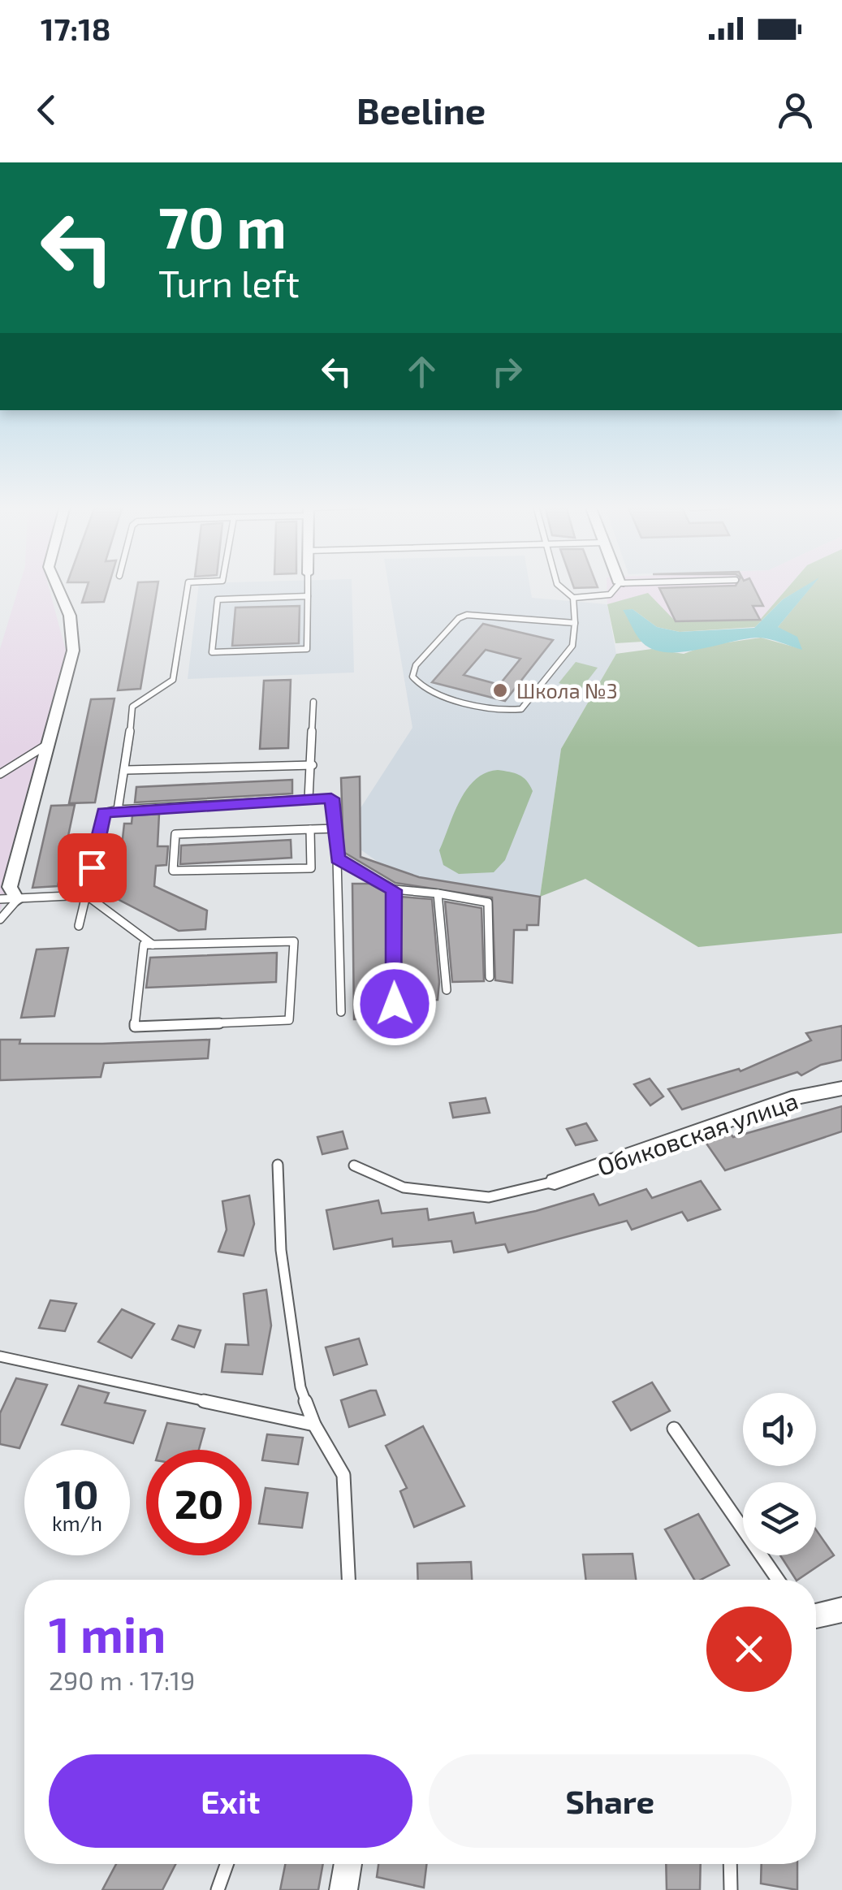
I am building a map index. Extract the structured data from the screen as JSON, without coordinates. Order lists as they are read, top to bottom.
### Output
{
  "streets": {
    "street": ["Обиковская улица"]
  },
  "places": ["Школа №3"],
  "page": {
    "status": "17:18",
    "header": "Beeline",
    "turn": ["70 m", "Turn left"],
    "speed": "10 km/h",
    "limit": "20",
    "heading": ["1 min", "290 m · 17:19"],
    "buttons": ["Exit", "Share"]
  }
}
